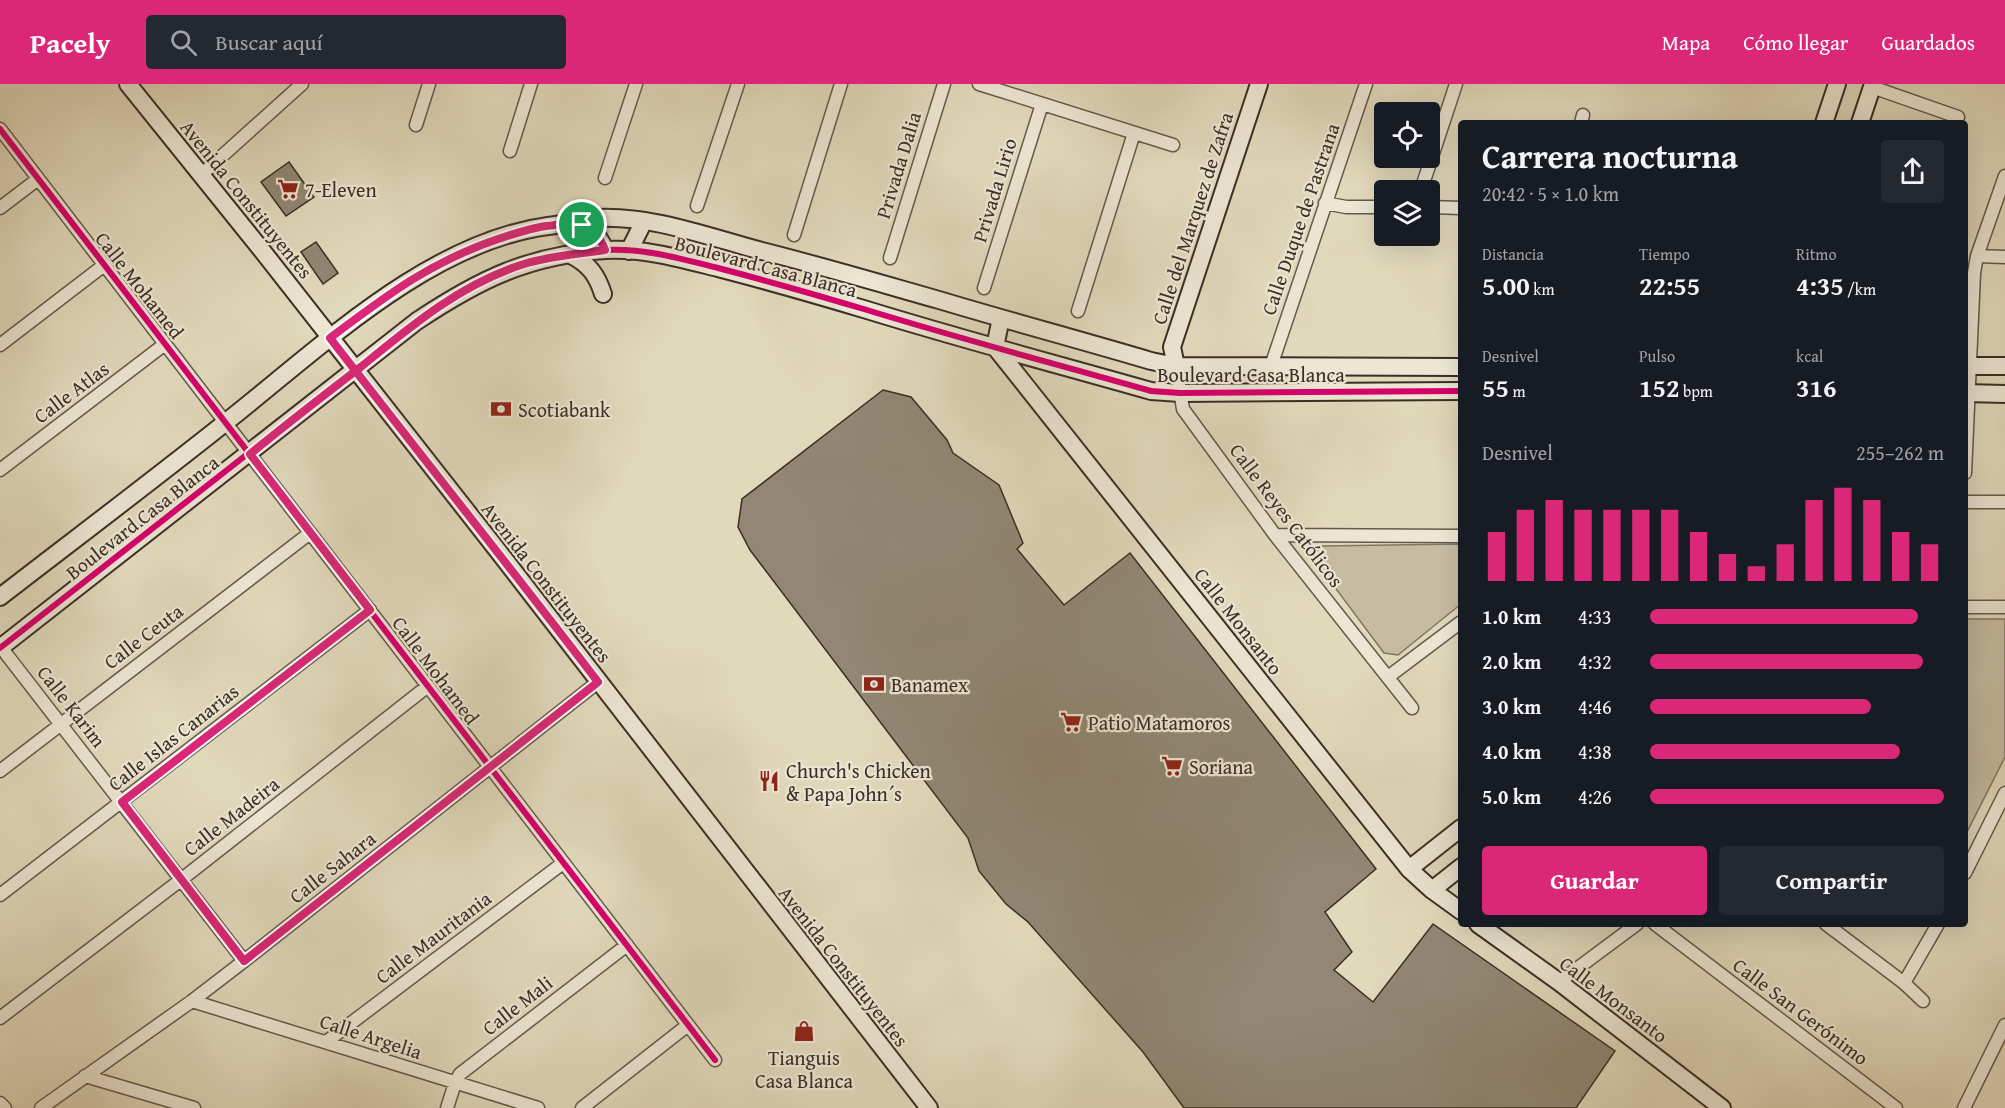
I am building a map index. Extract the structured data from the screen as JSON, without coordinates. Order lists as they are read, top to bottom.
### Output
{
  "streets": {
    "street": [
      "Privada Dalia",
      "Privada Lirio",
      "Avenida Constituyentes",
      "Calle del Marquez de Zafra",
      "Calle Duque de Pastrana",
      "Boulevard Casa Blanca",
      "Calle Mohamed",
      "Calle Atlas",
      "Calle Reyes Católicos",
      "Calle Monsanto",
      "Calle Ceuta",
      "Calle Karim",
      "Calle Islas Canarias",
      "Calle Madeira",
      "Calle Sahara",
      "Calle Mauritania",
      "Calle Mali",
      "Calle San Gerónimo",
      "Calle Argelia"
    ]
  },
  "crossings": [
    ["Avenida Constituyentes", "Boulevard Casa Blanca"],
    ["Avenida Constituyentes", "Calle Sahara"],
    ["Calle del Marquez de Zafra", "Boulevard Casa Blanca"],
    ["Calle del Marquez de Zafra", "Calle Reyes Católicos"],
    ["Calle Duque de Pastrana", "Boulevard Casa Blanca"],
    ["Boulevard Casa Blanca", "Calle Mohamed"],
    ["Boulevard Casa Blanca", "Calle Reyes Católicos"],
    ["Boulevard Casa Blanca", "Calle Monsanto"],
    ["Boulevard Casa Blanca", "Calle Karim"],
    ["Calle Mohamed", "Calle Atlas"],
    ["Calle Mohamed", "Calle Ceuta"],
    ["Calle Mohamed", "Calle Islas Canarias"],
    ["Calle Mohamed", "Calle Madeira"],
    ["Calle Mohamed", "Calle Sahara"],
    ["Calle Mohamed", "Calle Mauritania"],
    ["Calle Mohamed", "Calle Mali"],
    ["Calle Ceuta", "Calle Karim"],
    ["Calle Karim", "Calle Islas Canarias"],
    ["Calle Karim", "Calle Madeira"],
    ["Calle Karim", "Calle Sahara"],
    ["Calle Sahara", "Calle Argelia"],
    ["Calle Mauritania", "Calle Argelia"],
    ["Calle Mali", "Calle Argelia"]
  ],
  "places": {
    "supermarket": ["7-Eleven", "Patio Matamoros", "Soriana"],
    "bank": ["Scotiabank", "Banamex"],
    "restaurant": ["Church's Chicken & Papa John´s"],
    "shop": ["Tianguis Casa Blanca"]
  },
  "page": {
    "header": "Pacely",
    "search": "Buscar aquí",
    "nav": ["Mapa", "Cómo llegar", "Guardados"],
    "heading": ["Carrera nocturna", "20:42 · 5 × 1.0 km"],
    "stats": [
      ["Distancia", "5.00 km"],
      ["Tiempo", "22:55"],
      ["Ritmo", "4:35 /km"],
      ["Desnivel", "55 m"],
      ["Pulso", "152 bpm"],
      ["kcal", "316"]
    ],
    "chart": ["Desnivel", "255–262 m"],
    "list": [
      {
        "name": "1.0 km",
        "note": "4:33"
      },
      {
        "name": "2.0 km",
        "note": "4:32"
      },
      {
        "name": "3.0 km",
        "note": "4:46"
      },
      {
        "name": "4.0 km",
        "note": "4:38"
      },
      {
        "name": "5.0 km",
        "note": "4:26"
      }
    ],
    "buttons": ["Guardar", "Compartir"]
  }
}
